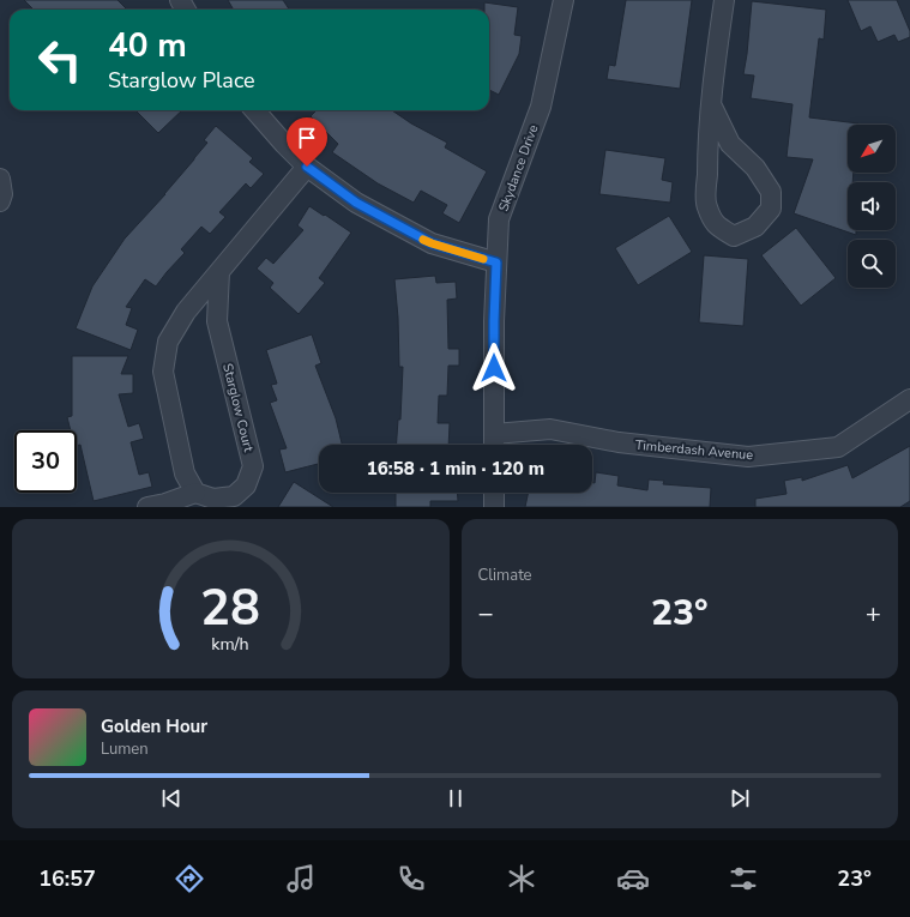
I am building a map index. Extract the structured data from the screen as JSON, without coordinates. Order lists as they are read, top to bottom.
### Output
{
  "streets": {
    "street": ["Skydance Drive", "Starglow Court", "Timberdash Avenue"]
  },
  "crossings": [
    ["Skydance Drive", "Timberdash Avenue"]
  ],
  "north": "bottom left",
  "page": {
    "turn": ["40 m", "Starglow Place"],
    "limit": "30",
    "trip": "16:58 · 1 min · 120 m",
    "tile": "Climate",
    "heat": ["−", "23°", "+"],
    "song": ["Golden Hour", "Lumen"],
    "tabs": ["16:57", "23°"],
    "gauge": ["28", "km/h"]
  }
}
